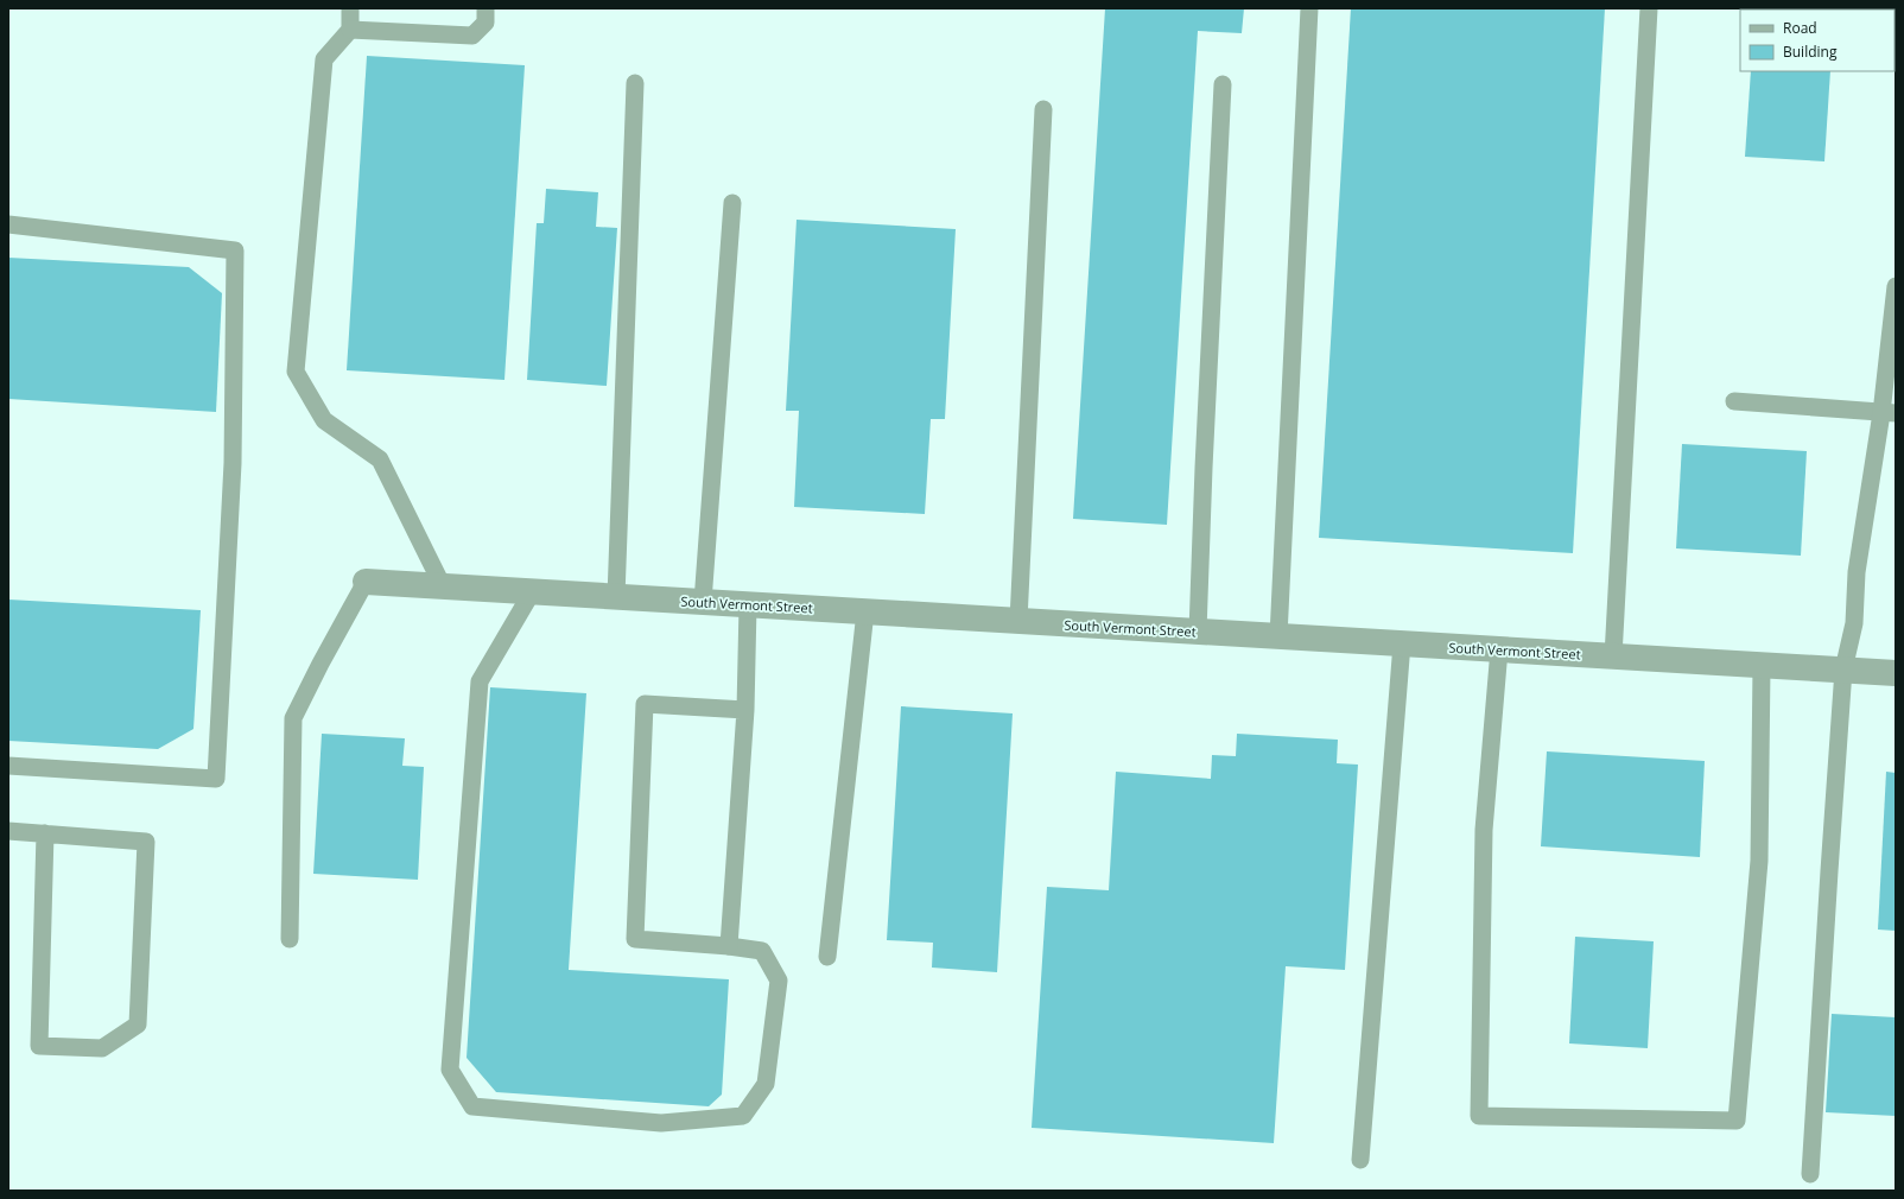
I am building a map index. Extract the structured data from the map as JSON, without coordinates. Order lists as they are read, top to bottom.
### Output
{
  "streets": {
    "street": ["South Vermont Street"]
  },
  "legend": ["Road", "Building"]
}
